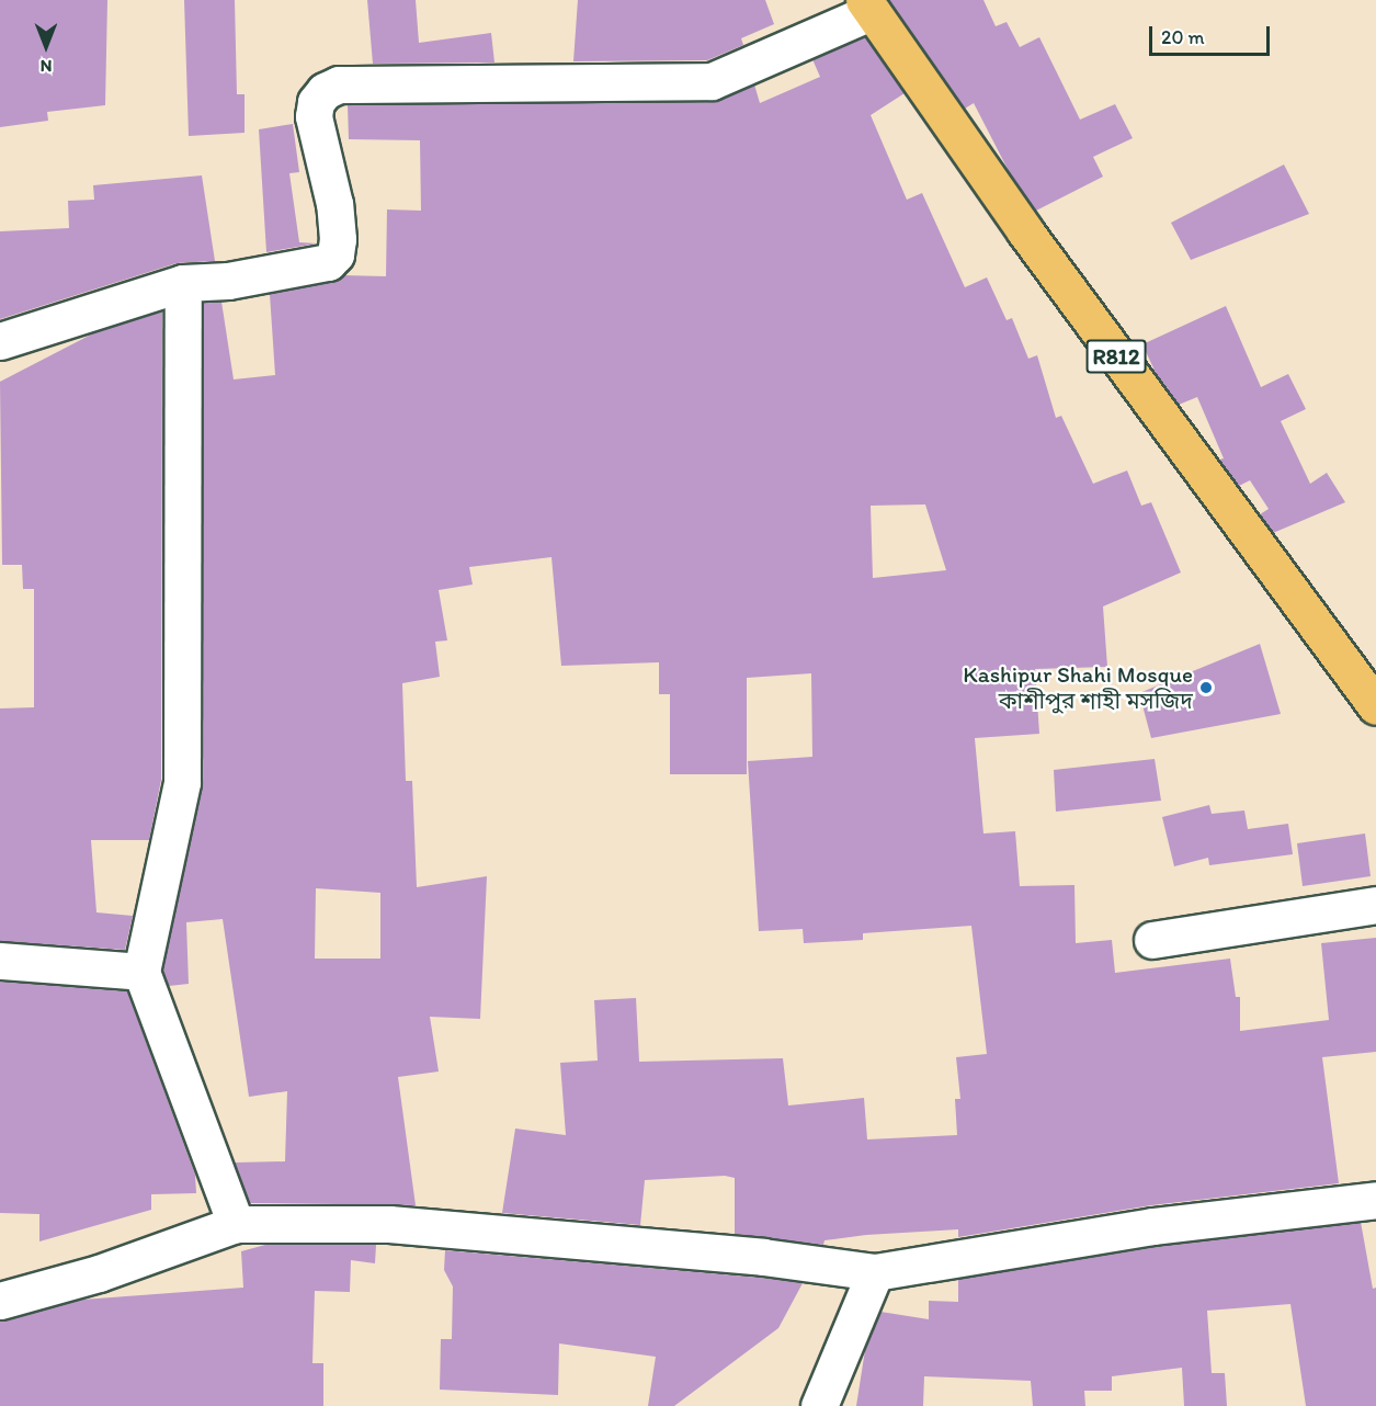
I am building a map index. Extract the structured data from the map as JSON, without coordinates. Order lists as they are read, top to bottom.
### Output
{
  "streets": {
    "main road": ["R812"]
  },
  "places": ["Kashipur Shahi Mosque কাশীপুর শাহী মসজিদ"],
  "scale_bar": "20 m",
  "north": "bottom"
}
